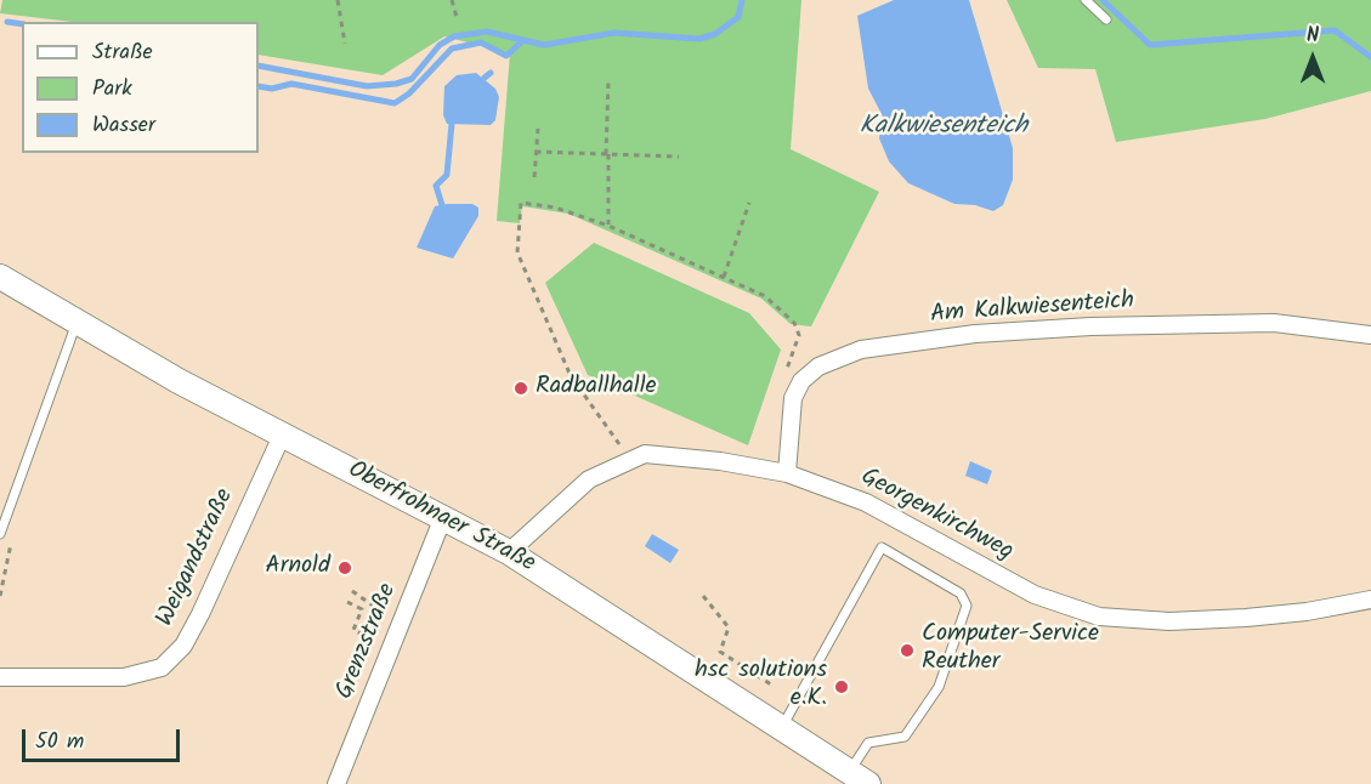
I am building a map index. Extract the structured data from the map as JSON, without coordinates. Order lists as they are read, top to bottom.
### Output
{
  "streets": {
    "main road": ["Oberfrohnaer Straße"],
    "street": [
      "Am Kalkwiesenteich",
      "Georgenkirchweg",
      "Weigandstraße",
      "Grenzstraße"
    ]
  },
  "crossings": [
    ["Georgenkirchweg", "Oberfrohnaer Straße"],
    ["Oberfrohnaer Straße", "Weigandstraße"],
    ["Oberfrohnaer Straße", "Grenzstraße"]
  ],
  "water": ["Kalkwiesenteich"],
  "places": [
    "Radballhalle",
    "Arnold",
    "Computer-Service Reuther",
    "hsc solutions e.K."
  ],
  "legend": ["Straße", "Park", "Wasser"],
  "scale_bar": "50 m",
  "north": "top"
}
